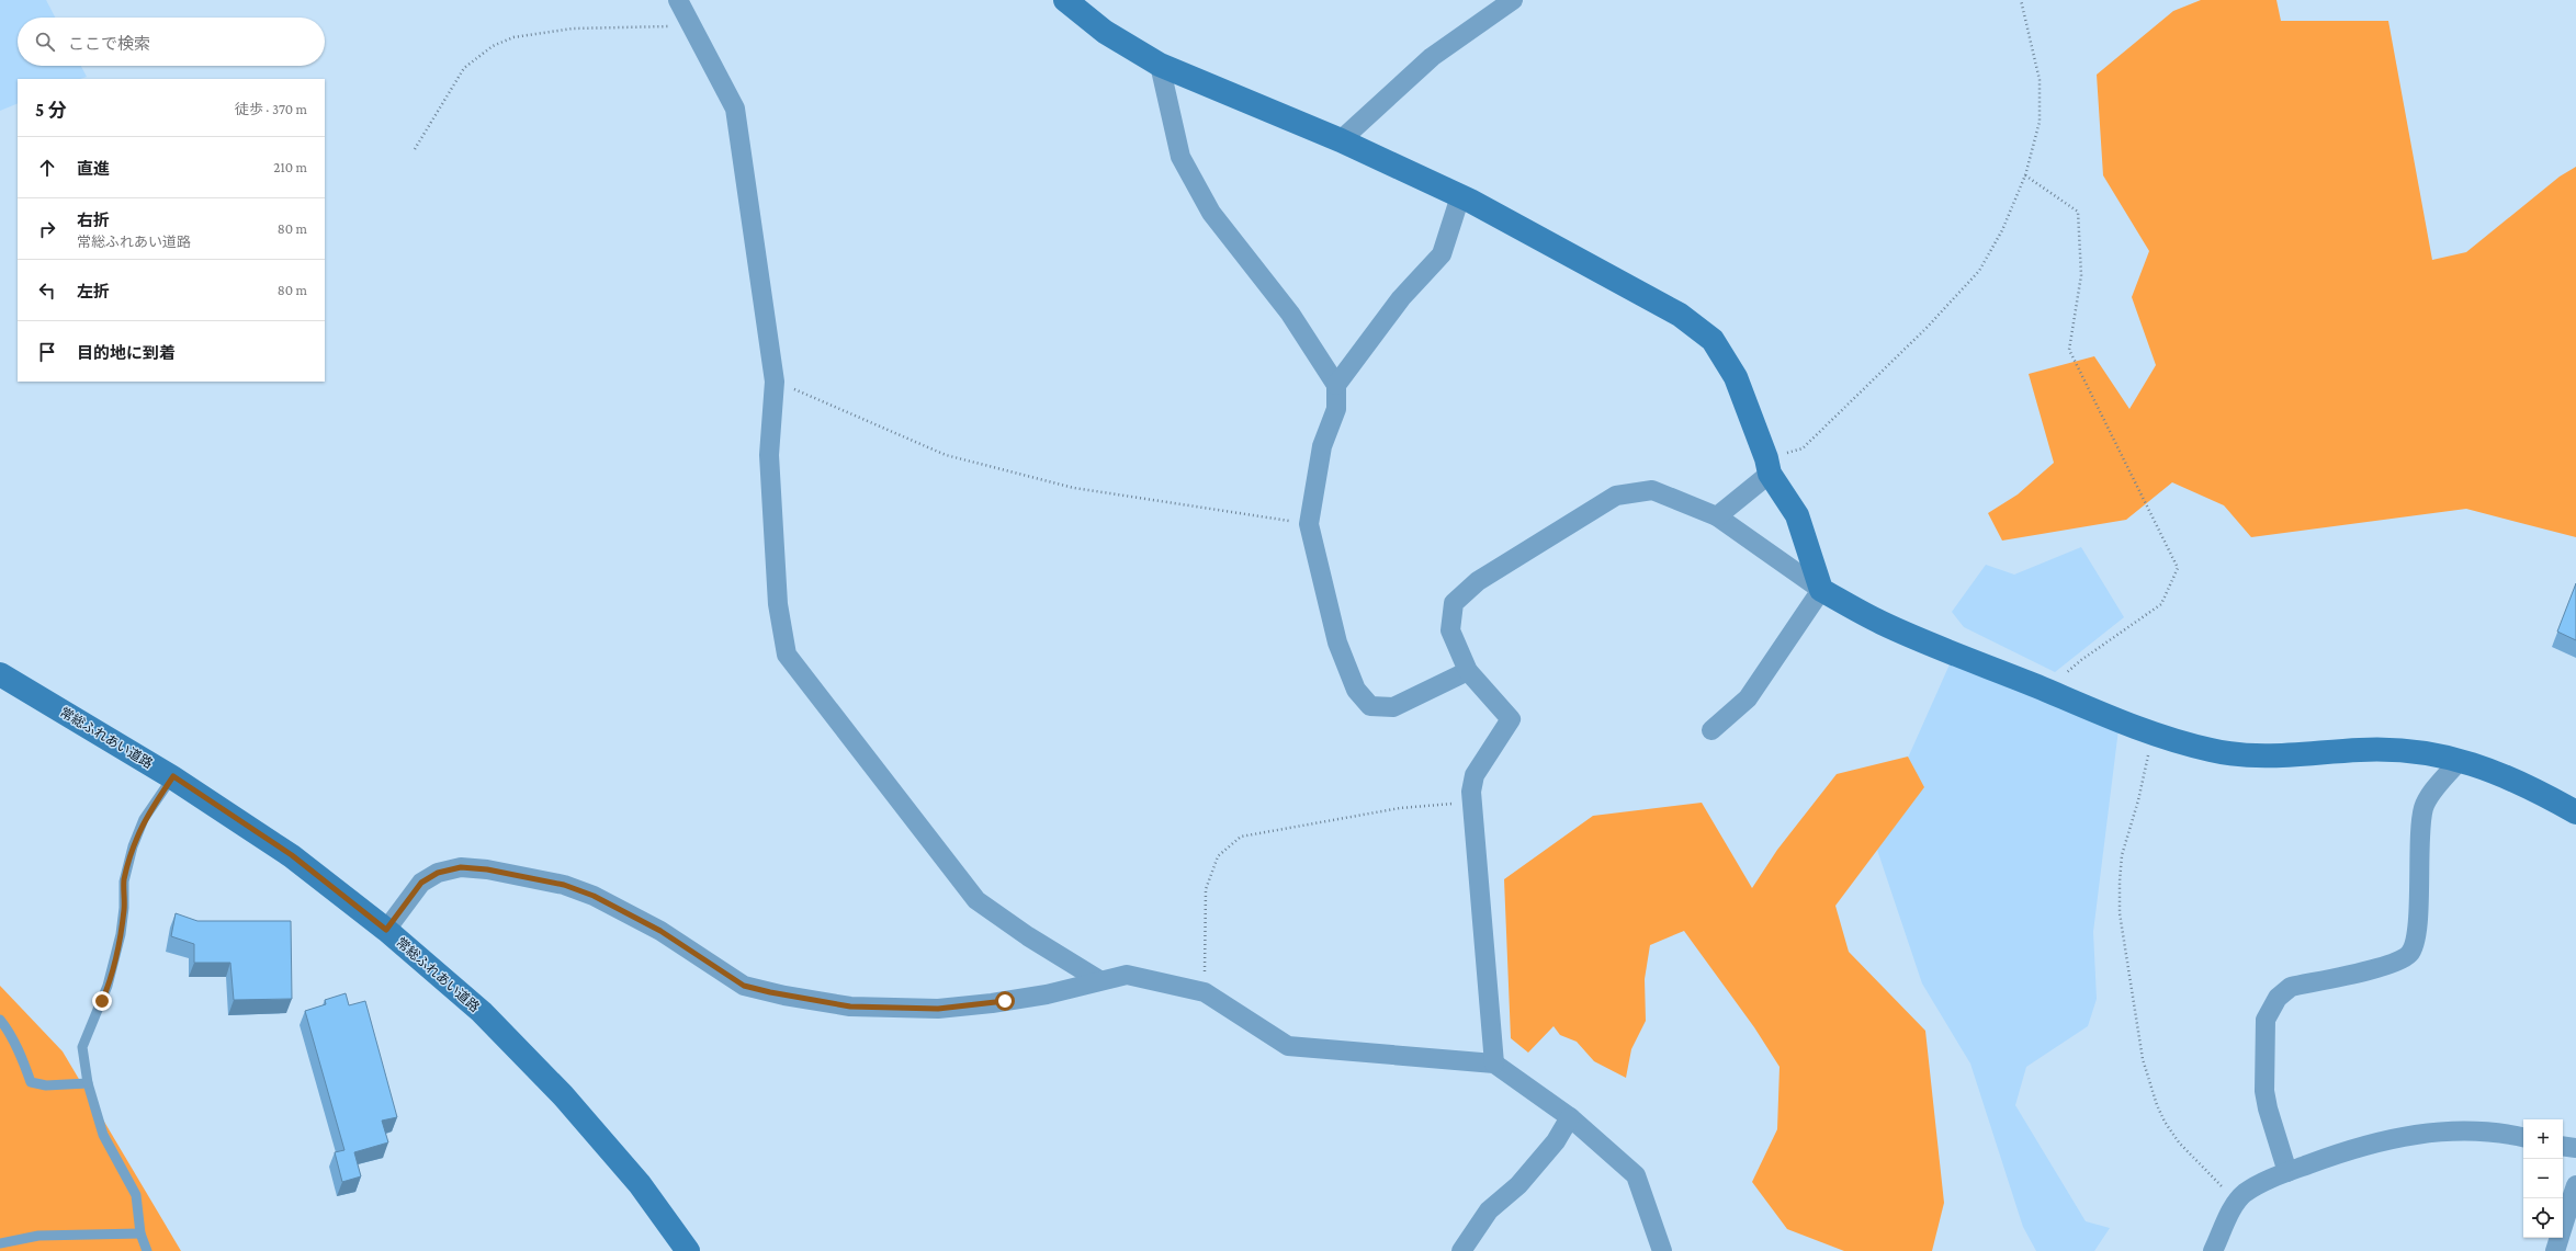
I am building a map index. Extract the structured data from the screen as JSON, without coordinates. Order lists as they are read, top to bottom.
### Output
{
  "streets": {
    "street": ["常総ふれあい道路"]
  },
  "page": {
    "search": "ここで検索",
    "heading": ["5 分", "徒歩 · 370 m"],
    "list": [
      ["直進", "210 m"],
      ["右折", "常総ふれあい道路", "80 m"],
      ["左折", "80 m"],
      "目的地に到着"
    ],
    "map_buttons": ["+", "−"]
  }
}
